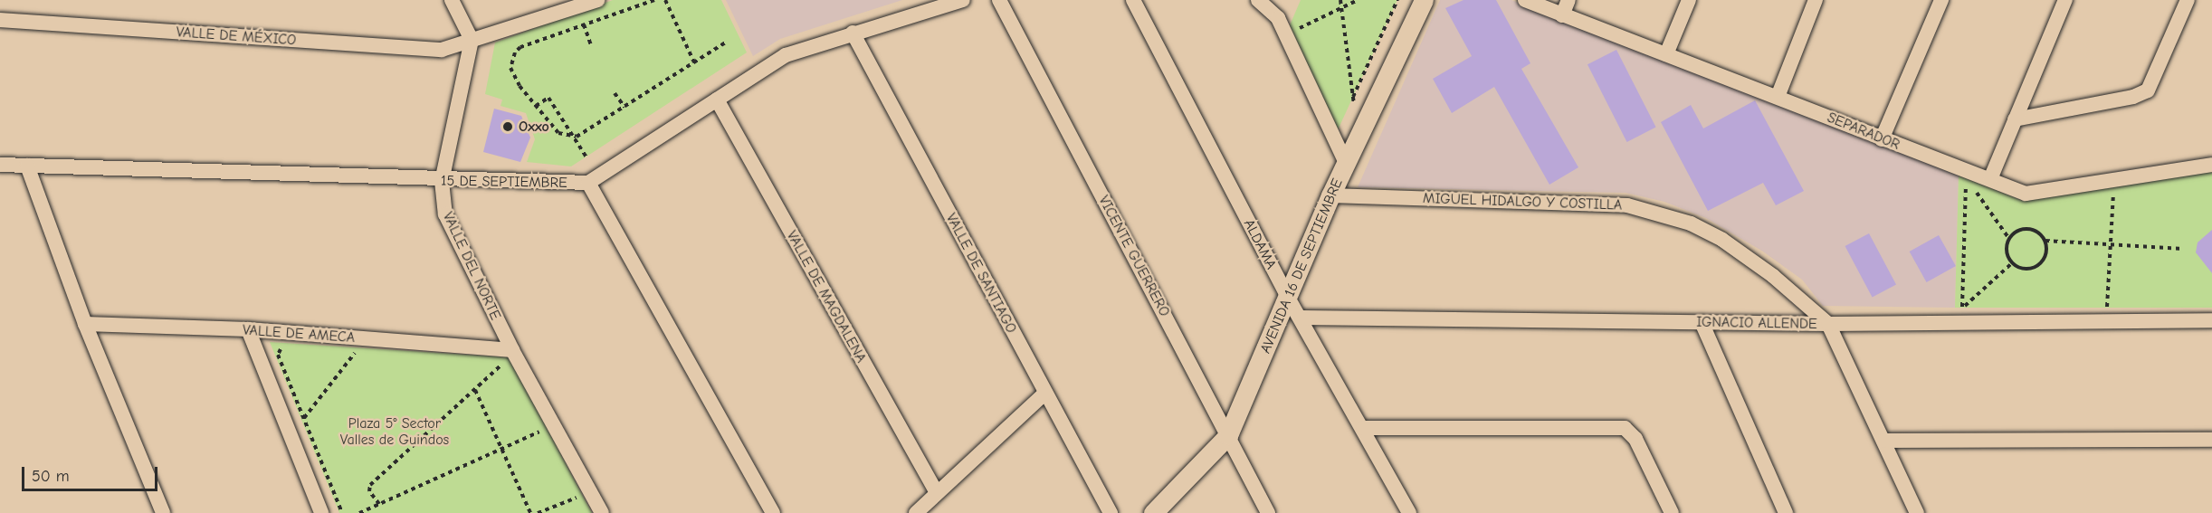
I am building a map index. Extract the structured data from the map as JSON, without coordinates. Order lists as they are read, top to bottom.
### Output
{
  "streets": {
    "street": [
      "VALLE DE MÉXICO",
      "SEPARADOR",
      "15 DE SEPTIEMBRE",
      "MIGUEL HIDALGO Y COSTILLA",
      "ALDAMA",
      "VICENTE GUERRERO",
      "VALLE DEL NORTE",
      "AVENIDA 16 DE SEPTIEMBRE",
      "VALLE DE SANTIAGO",
      "VALLE DE MAGDALENA",
      "IGNACIO ALLENDE",
      "VALLE DE AMECA"
    ]
  },
  "crossings": [
    ["VALLE DE MÉXICO", "VALLE DEL NORTE"],
    ["15 DE SEPTIEMBRE", "VALLE DEL NORTE"],
    ["15 DE SEPTIEMBRE", "VALLE DE SANTIAGO"],
    ["15 DE SEPTIEMBRE", "VALLE DE MAGDALENA"],
    ["MIGUEL HIDALGO Y COSTILLA", "AVENIDA 16 DE SEPTIEMBRE"],
    ["MIGUEL HIDALGO Y COSTILLA", "IGNACIO ALLENDE"],
    ["ALDAMA", "AVENIDA 16 DE SEPTIEMBRE"],
    ["ALDAMA", "IGNACIO ALLENDE"],
    ["VICENTE GUERRERO", "AVENIDA 16 DE SEPTIEMBRE"],
    ["VALLE DEL NORTE", "VALLE DE AMECA"]
  ],
  "parks": ["Plaza 5° Sector Valles de Guindos"],
  "places": ["Oxxo"],
  "scale_bar": "50 m"
}
